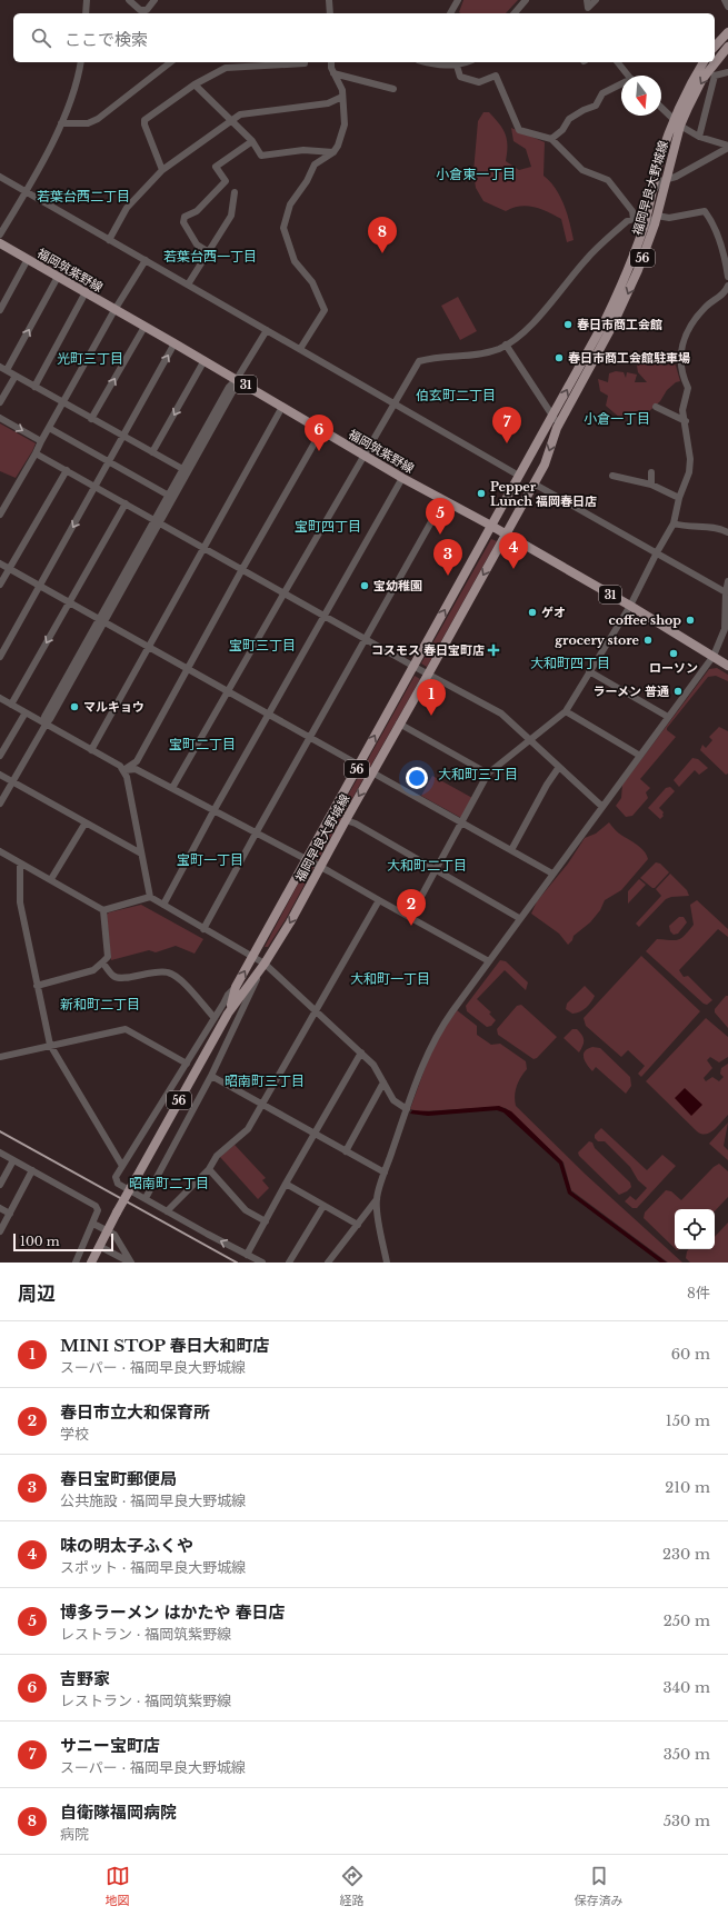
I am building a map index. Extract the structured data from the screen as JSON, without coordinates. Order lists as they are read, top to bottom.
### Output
{
  "streets": {
    "main road": [
      "福岡早良大野城線",
      "56",
      "福岡筑紫野線",
      "31"
    ]
  },
  "crossings": [
    ["福岡早良大野城線", "福岡筑紫野線"]
  ],
  "districts": [
    "小倉東一丁目",
    "若葉台西二丁目",
    "若葉台西一丁目",
    "光町三丁目",
    "伯玄町二丁目",
    "小倉一丁目",
    "宝町四丁目",
    "宝町三丁目",
    "大和町四丁目",
    "宝町二丁目",
    "大和町三丁目",
    "宝町一丁目",
    "大和町二丁目",
    "大和町一丁目",
    "新和町二丁目",
    "昭南町三丁目",
    "昭南町二丁目"
  ],
  "places": {
    "other": [
      "春日市商工会館",
      "春日市商工会館駐車場",
      "Pepper Lunch 福岡春日店",
      "宝幼稚園",
      "ゲオ",
      "coffee shop",
      "grocery store",
      "ローソン",
      "ラーメン 普通",
      "マルキョウ"
    ],
    "health": ["コスモス 春日宝町店"]
  },
  "scale_bar": "100 m",
  "north": "bottom",
  "page": {
    "search": "ここで検索",
    "pins": [
      "8",
      "7",
      "6",
      "5",
      "4",
      "3",
      "1",
      "2"
    ],
    "scale": "100 m",
    "heading": ["周辺", "8件"],
    "list": [
      {
        "mark": "1",
        "name": "MINI STOP 春日大和町店",
        "note": "スーパー · 福岡早良大野城線",
        "value": "60 m"
      },
      {
        "mark": "2",
        "name": "春日市立大和保育所",
        "note": "学校",
        "value": "150 m"
      },
      {
        "mark": "3",
        "name": "春日宝町郵便局",
        "note": "公共施設 · 福岡早良大野城線",
        "value": "210 m"
      },
      {
        "mark": "4",
        "name": "味の明太子ふくや",
        "note": "スポット · 福岡早良大野城線",
        "value": "230 m"
      },
      {
        "mark": "5",
        "name": "博多ラーメン はかたや 春日店",
        "note": "レストラン · 福岡筑紫野線",
        "value": "250 m"
      },
      {
        "mark": "6",
        "name": "吉野家",
        "note": "レストラン · 福岡筑紫野線",
        "value": "340 m"
      },
      {
        "mark": "7",
        "name": "サニー宝町店",
        "note": "スーパー · 福岡早良大野城線",
        "value": "350 m"
      },
      {
        "mark": "8",
        "name": "自衛隊福岡病院",
        "note": "病院",
        "value": "530 m"
      }
    ],
    "nav": ["地図", "経路", "保存済み"]
  }
}
